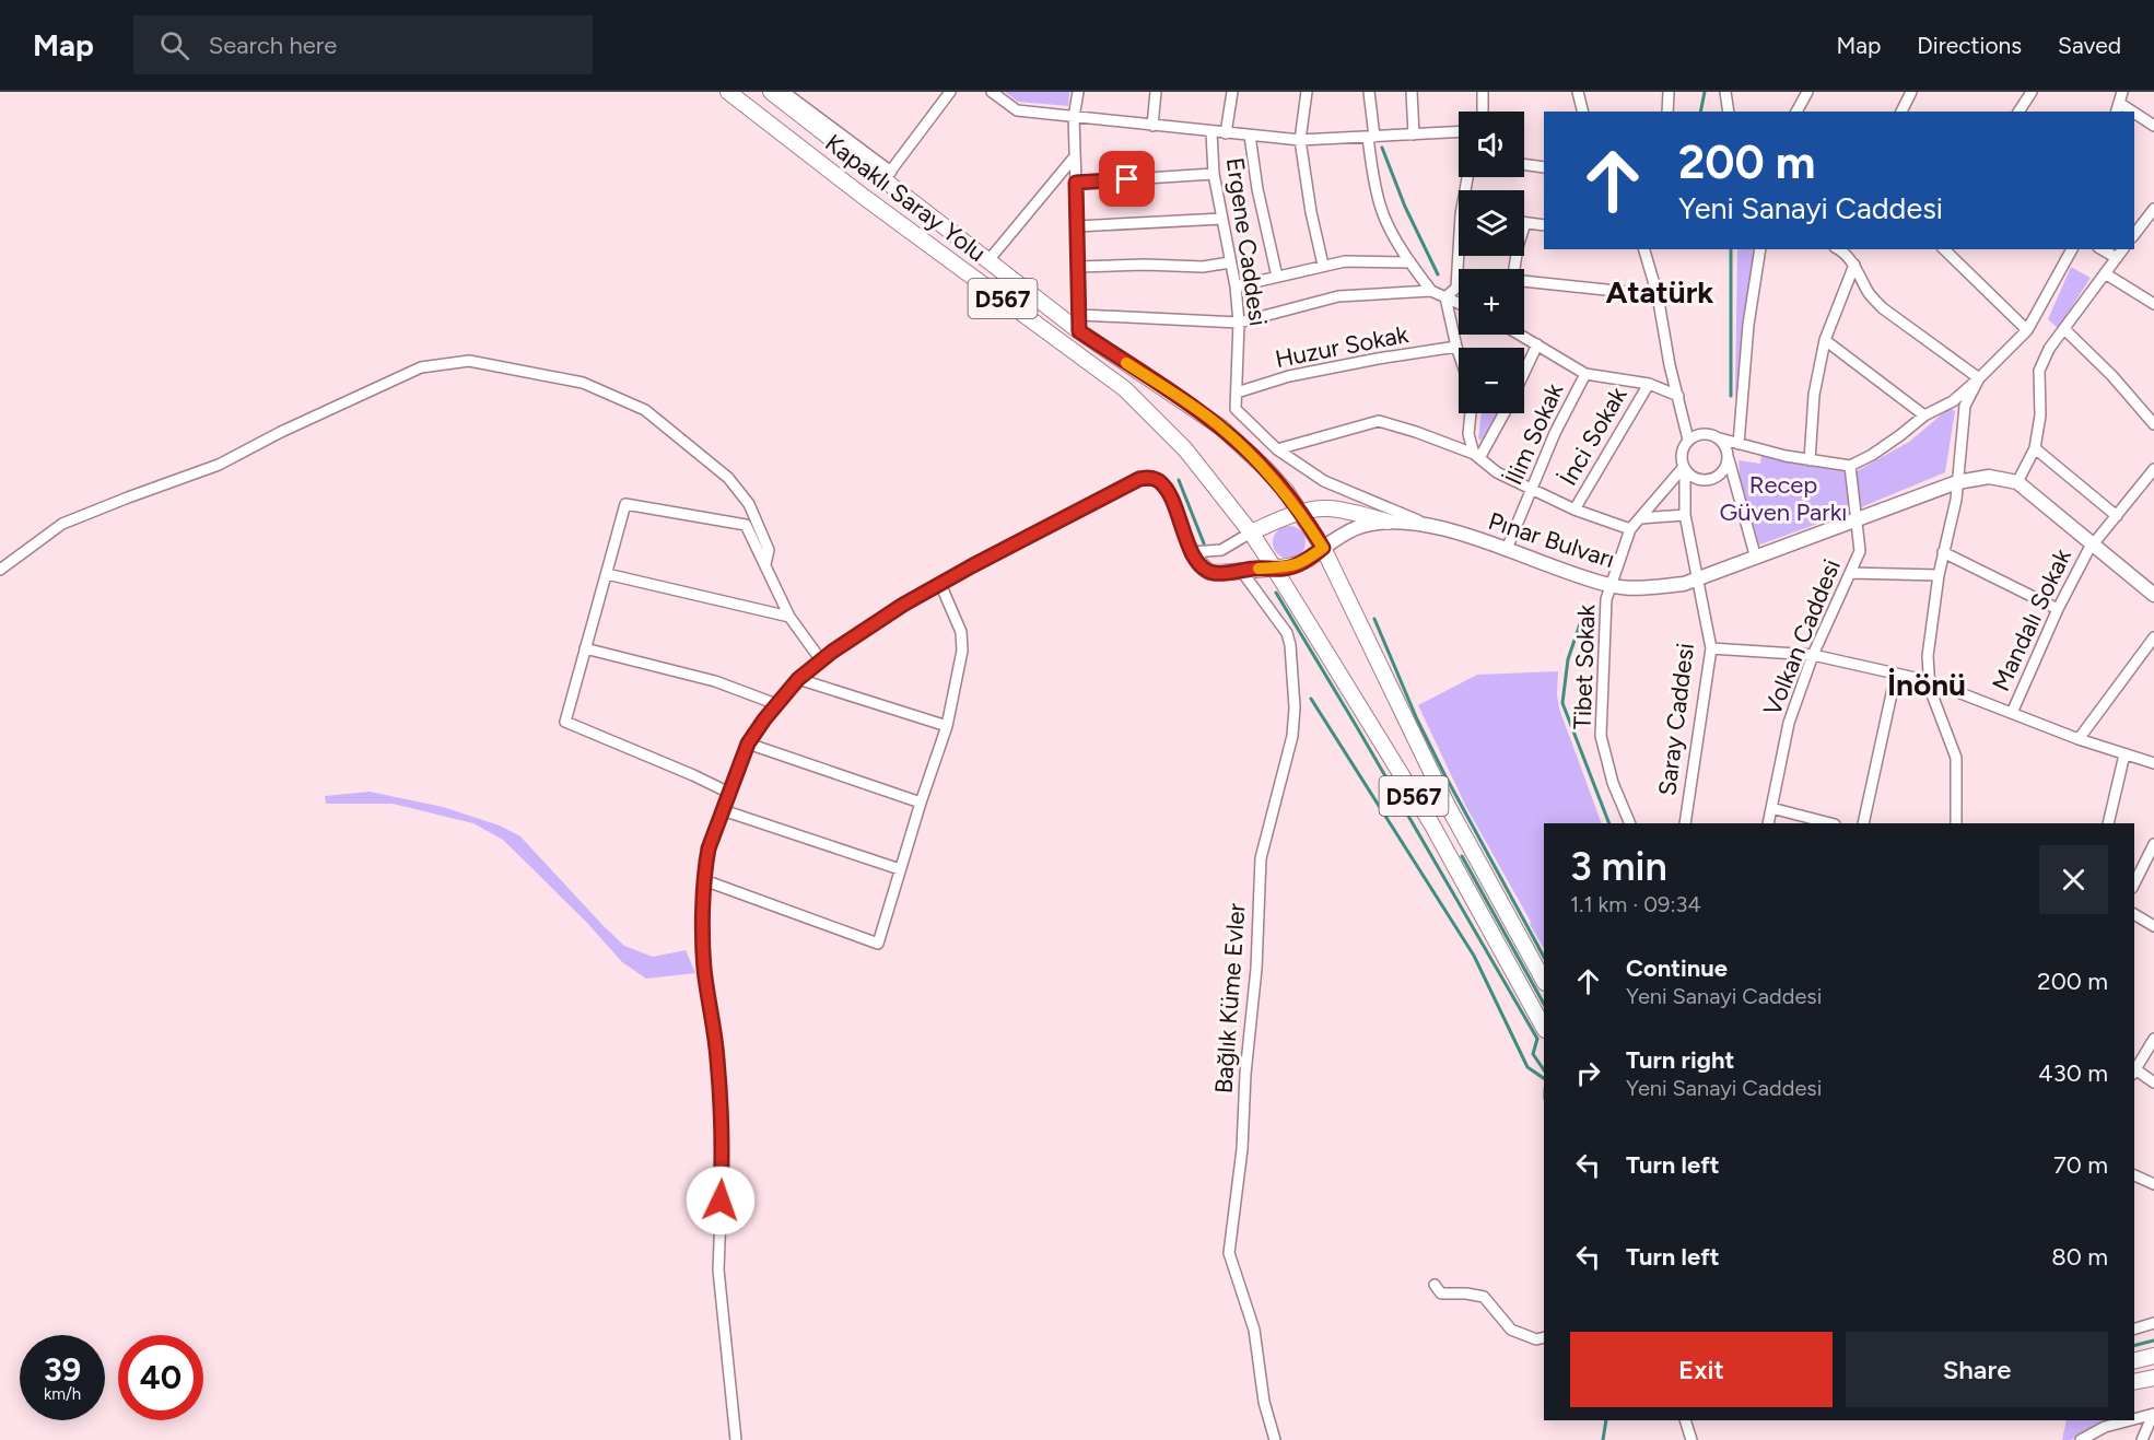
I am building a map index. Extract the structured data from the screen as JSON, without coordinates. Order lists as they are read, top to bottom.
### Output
{
  "streets": {
    "highway": ["Kapaklı Saray Yolu", "D567"],
    "main road": ["Pınar Bulvarı"],
    "street": [
      "Ergene Caddesi",
      "Huzur Sokak",
      "İlim Sokak",
      "İnci Sokak",
      "Mandalı Sokak",
      "Volkan Caddesi",
      "Tibet Sokak",
      "Saray Caddesi",
      "Bağlık Küme Evler"
    ]
  },
  "crossings": [
    ["Kapaklı Saray Yolu", "D567"],
    ["Ergene Caddesi", "Huzur Sokak"],
    ["Ergene Caddesi", "Pınar Bulvarı"],
    ["D567", "Pınar Bulvarı"],
    ["İlim Sokak", "Pınar Bulvarı"],
    ["Pınar Bulvarı", "Volkan Caddesi"],
    ["Pınar Bulvarı", "Tibet Sokak"],
    ["Pınar Bulvarı", "Saray Caddesi"]
  ],
  "districts": ["Atatürk", "İnönü"],
  "parks": ["Recep Güven Parkı"],
  "page": {
    "header": "Map",
    "search": "Search here",
    "nav": ["Map", "Directions", "Saved"],
    "map_buttons": ["+", "−"],
    "turn": ["200 m", "Yeni Sanayi Caddesi"],
    "heading": ["3 min", "1.1 km · 09:34"],
    "list": [
      {
        "name": "Continue",
        "note": "Yeni Sanayi Caddesi",
        "value": "200 m"
      },
      {
        "name": "Turn right",
        "note": "Yeni Sanayi Caddesi",
        "value": "430 m"
      },
      {
        "name": "Turn left",
        "value": "70 m"
      },
      {
        "name": "Turn left",
        "value": "80 m"
      }
    ],
    "buttons": ["Exit", "Share"],
    "speed": "39 km/h",
    "limit": "40"
  }
}
